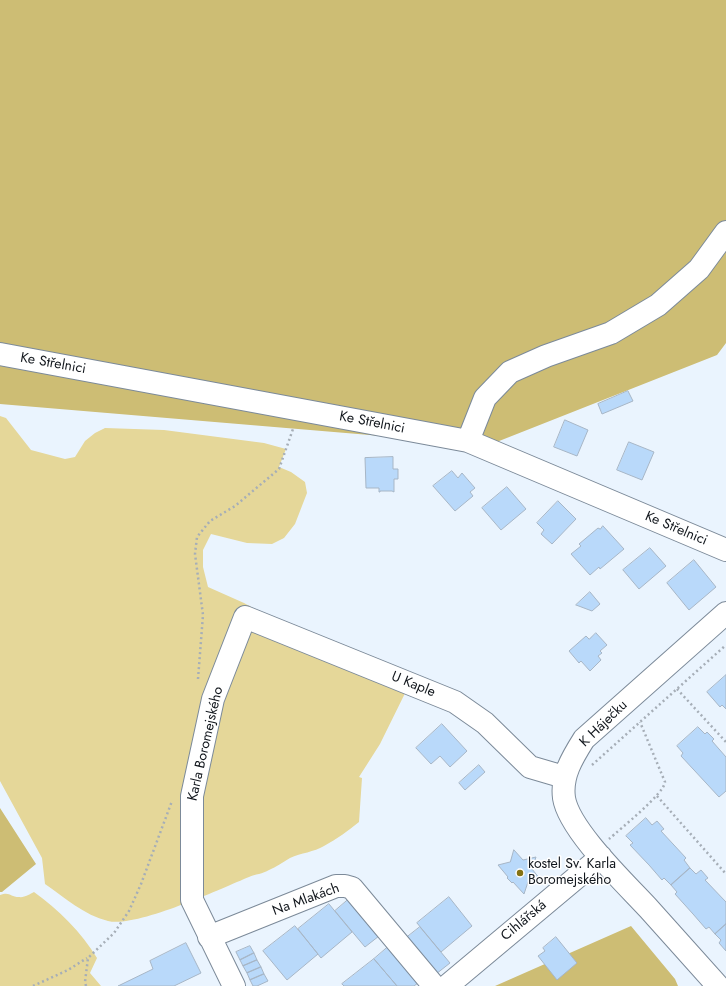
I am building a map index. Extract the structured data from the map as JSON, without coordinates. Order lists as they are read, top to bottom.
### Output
{
  "streets": {
    "street": [
      "Ke Střelnici",
      "U Kaple",
      "K Háječku",
      "Karla Boromejského",
      "Na Mlakách",
      "Cihlářská"
    ]
  },
  "crossings": [
    ["U Kaple", "K Háječku"],
    ["U Kaple", "Karla Boromejského"],
    ["K Háječku", "Cihlářská"],
    ["Karla Boromejského", "Na Mlakách"]
  ],
  "places": ["kostel Sv. Karla Boromejského"]
}
